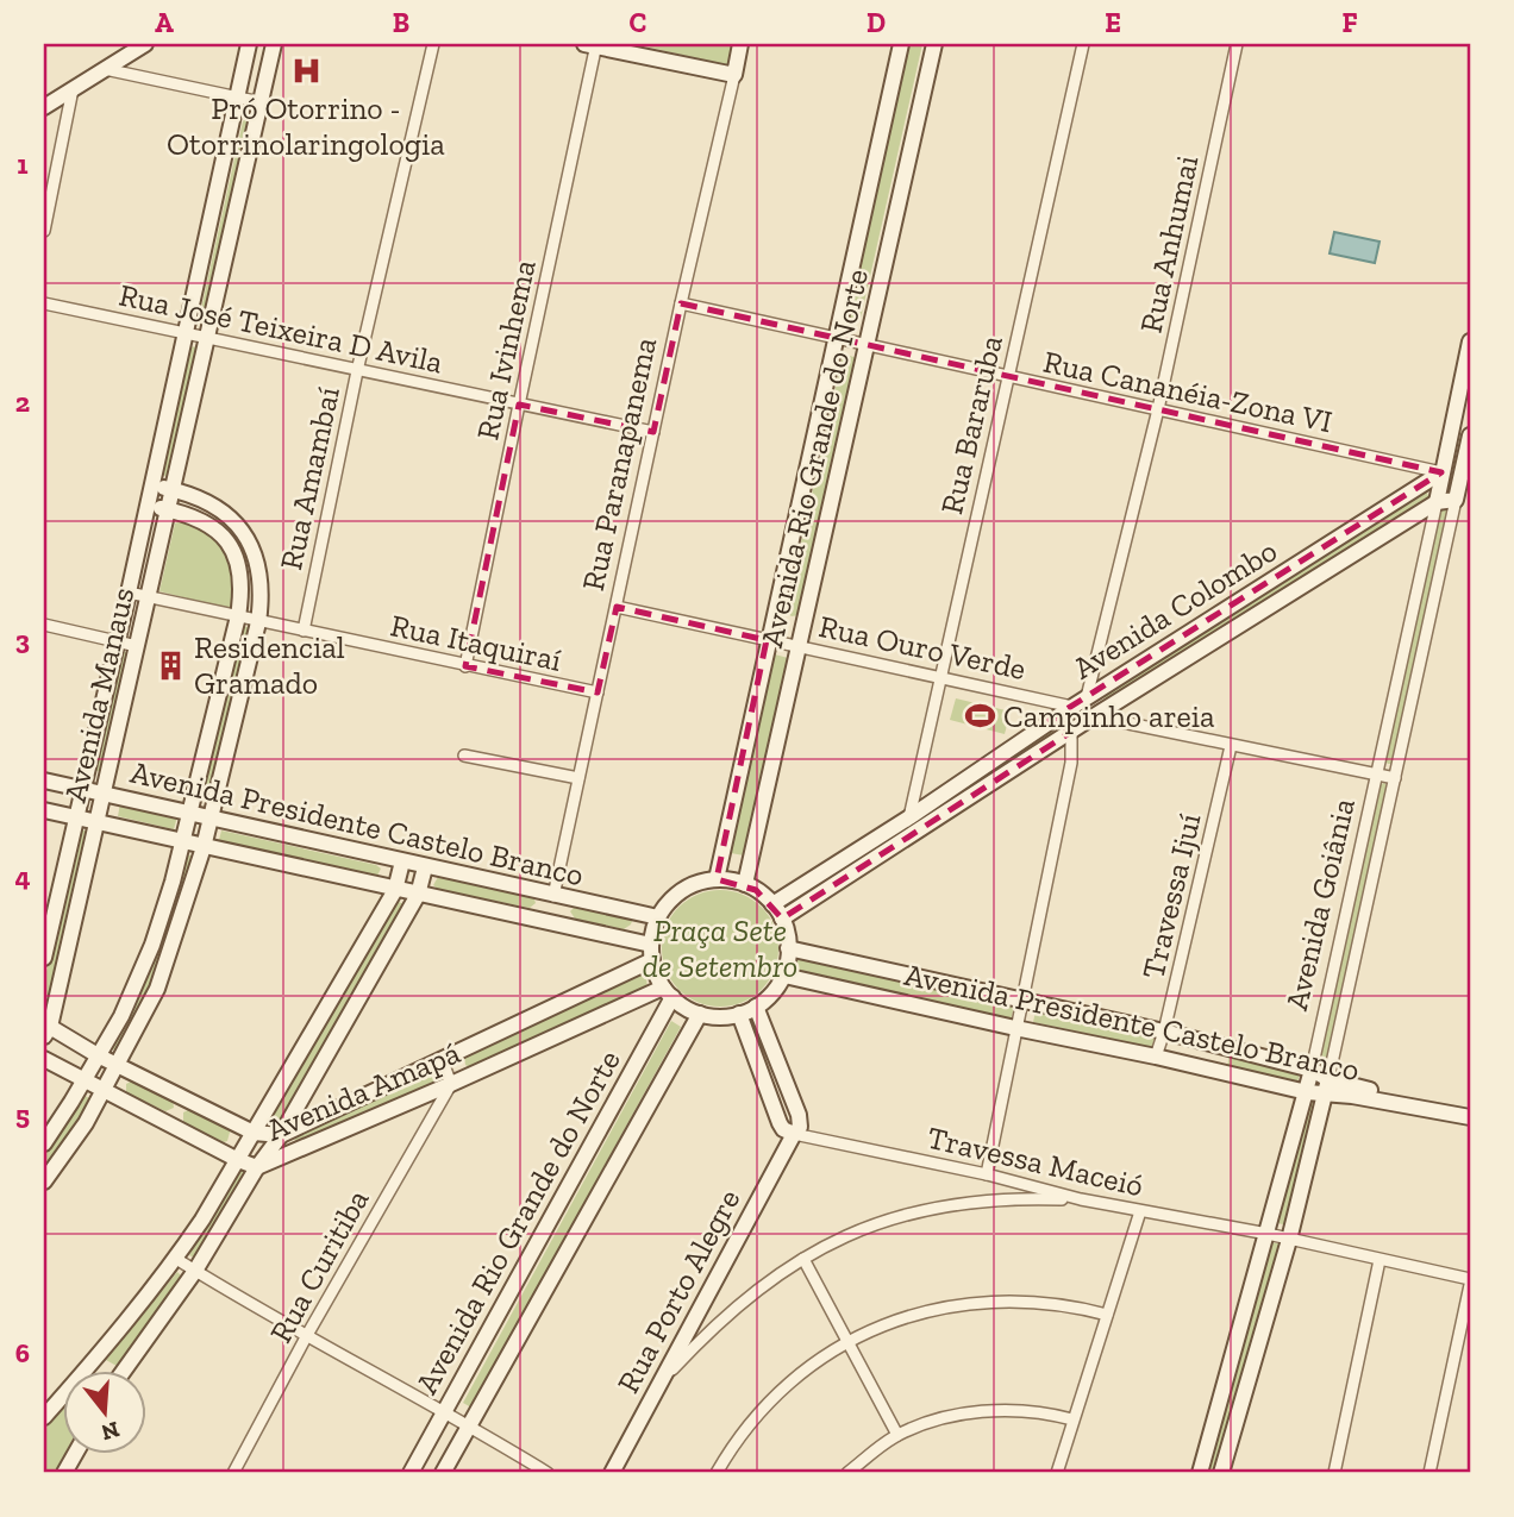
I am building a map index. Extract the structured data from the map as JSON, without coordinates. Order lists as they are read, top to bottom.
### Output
{
  "streets": {
    "street": [
      "Rua Anhumai",
      "Rua José Teixeira D Avila",
      "Rua Ivinhema",
      "Rua Cananéia-Zona VI",
      "Rua Bararuba",
      "Avenida Rio Grande do Norte",
      "Rua Paranapanema",
      "Rua Amambaí",
      "Avenida Colombo",
      "Rua Itaquiraí",
      "Rua Ouro Verde",
      "Avenida Manaus",
      "Avenida Presidente Castelo Branco",
      "Travessa Ijuí",
      "Avenida Goiânia",
      "Avenida Amapá",
      "Travessa Maceió",
      "Rua Curitiba",
      "Rua Porto Alegre"
    ]
  },
  "crossings": [
    ["Rua Anhumai", "Rua Cananéia-Zona VI"],
    ["Rua Anhumai", "Avenida Colombo"],
    ["Rua José Teixeira D Avila", "Rua Ivinhema"],
    ["Rua José Teixeira D Avila", "Rua Paranapanema"],
    ["Rua José Teixeira D Avila", "Rua Amambaí"],
    ["Rua José Teixeira D Avila", "Avenida Manaus"],
    ["Rua Ivinhema", "Rua Itaquiraí"],
    ["Rua Cananéia-Zona VI", "Rua Bararuba"],
    ["Rua Cananéia-Zona VI", "Avenida Rio Grande do Norte"],
    ["Rua Cananéia-Zona VI", "Rua Paranapanema"],
    ["Rua Cananéia-Zona VI", "Avenida Colombo"],
    ["Rua Cananéia-Zona VI", "Avenida Goiânia"],
    ["Rua Bararuba", "Avenida Colombo"],
    ["Rua Bararuba", "Rua Ouro Verde"],
    ["Avenida Rio Grande do Norte", "Avenida Colombo"],
    ["Avenida Rio Grande do Norte", "Rua Ouro Verde"],
    ["Avenida Rio Grande do Norte", "Avenida Presidente Castelo Branco"],
    ["Avenida Rio Grande do Norte", "Avenida Amapá"],
    ["Rua Paranapanema", "Rua Itaquiraí"],
    ["Rua Paranapanema", "Rua Ouro Verde"],
    ["Rua Paranapanema", "Avenida Presidente Castelo Branco"],
    ["Rua Amambaí", "Rua Itaquiraí"],
    ["Avenida Colombo", "Rua Ouro Verde"],
    ["Avenida Colombo", "Avenida Presidente Castelo Branco"],
    ["Avenida Colombo", "Avenida Goiânia"],
    ["Avenida Colombo", "Avenida Amapá"],
    ["Rua Itaquiraí", "Avenida Manaus"],
    ["Avenida Manaus", "Avenida Presidente Castelo Branco"],
    ["Avenida Manaus", "Avenida Amapá"],
    ["Avenida Presidente Castelo Branco", "Travessa Ijuí"],
    ["Avenida Presidente Castelo Branco", "Avenida Goiânia"],
    ["Avenida Presidente Castelo Branco", "Avenida Amapá"],
    ["Avenida Goiânia", "Travessa Maceió"],
    ["Avenida Amapá", "Rua Curitiba"],
    ["Travessa Maceió", "Rua Porto Alegre"]
  ],
  "parks": ["Praça Sete de Setembro"],
  "places": {
    "hospital": ["Pró Otorrino - Otorrinolaringologia"],
    "building": ["Residencial Gramado"],
    "sports": ["Campinho areia"]
  },
  "north": "bottom",
  "grid": {
    "columns": [
      "A",
      "B",
      "C",
      "D",
      "E",
      "F"
    ],
    "rows": [
      "1",
      "2",
      "3",
      "4",
      "5",
      "6"
    ]
  }
}
